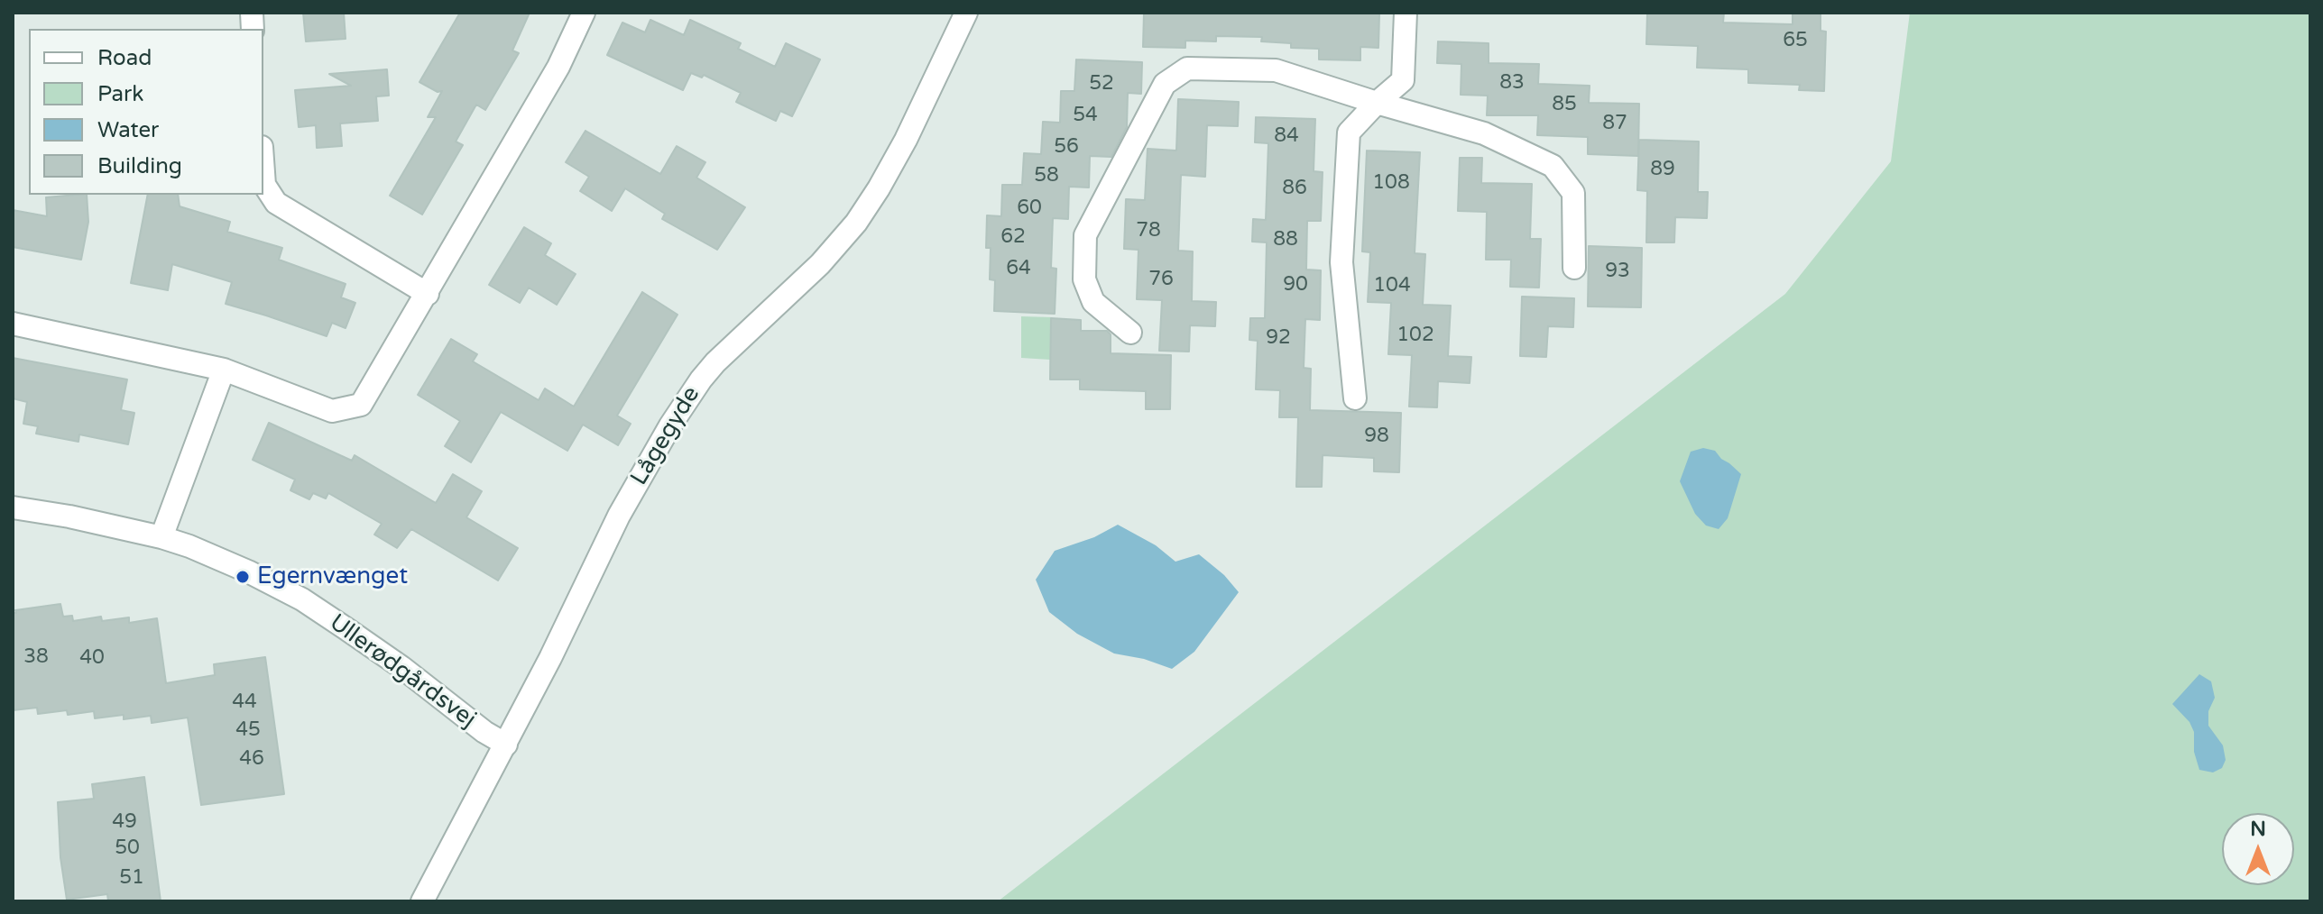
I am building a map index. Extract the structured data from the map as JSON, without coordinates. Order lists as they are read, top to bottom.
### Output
{
  "streets": {
    "street": ["Lågegyde", "Ullerødgårdsvej"]
  },
  "crossings": [
    ["Lågegyde", "Ullerødgårdsvej"]
  ],
  "places": ["Egernvænget"],
  "house_numbers": [
    "65",
    "83",
    "52",
    "85",
    "54",
    "87",
    "84",
    "56",
    "89",
    "58",
    "108",
    "86",
    "60",
    "78",
    "62",
    "88",
    "64",
    "93",
    "76",
    "90",
    "104",
    "102",
    "92",
    "98",
    "38",
    "40",
    "44",
    "45",
    "46",
    "49",
    "50",
    "51"
  ],
  "legend": [
    "Road",
    "Park",
    "Water",
    "Building"
  ],
  "north": "top"
}
